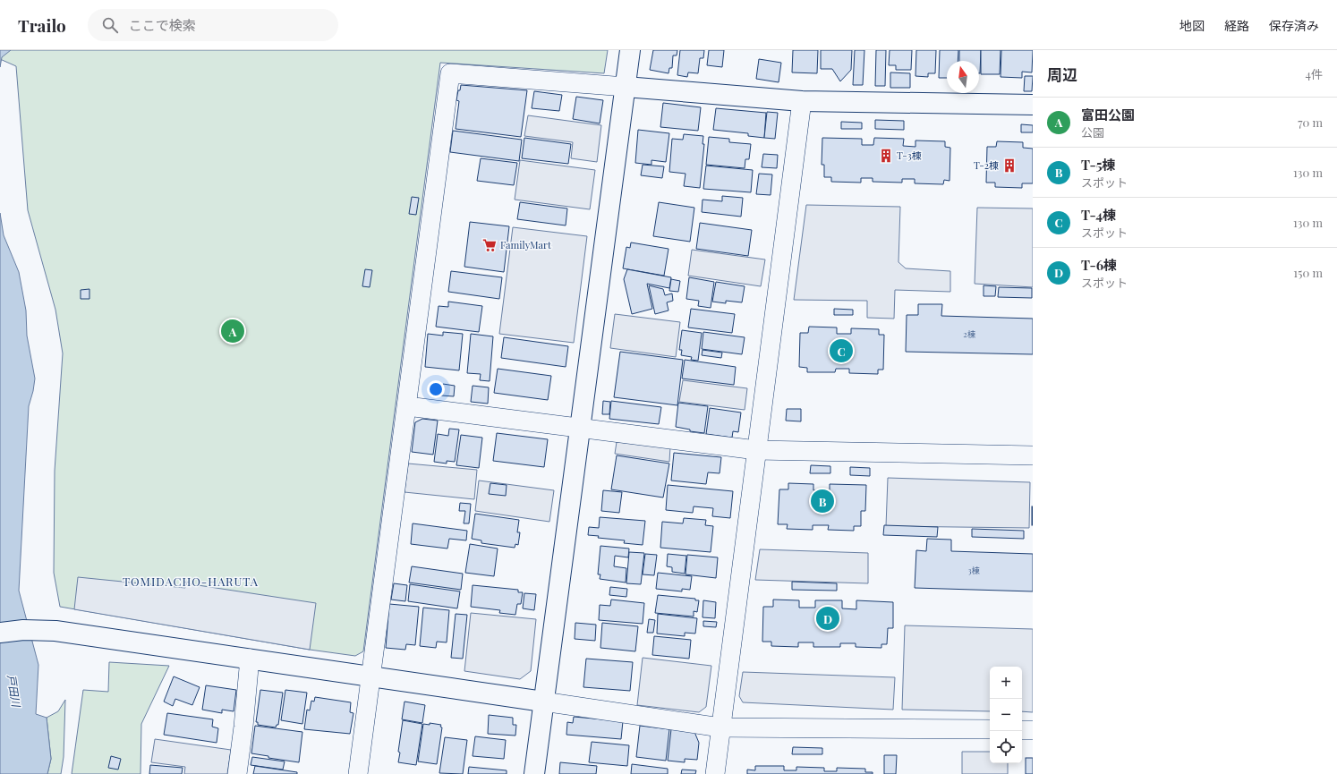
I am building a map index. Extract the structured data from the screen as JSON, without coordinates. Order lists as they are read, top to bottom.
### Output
{
  "districts": ["TOMIDACHO-HARUTA"],
  "water": ["戸田川"],
  "places": {
    "building": ["T-3棟", "T-2棟"],
    "supermarket": ["FamilyMart"]
  },
  "house_numbers": ["2棟", "3棟"],
  "north": "top",
  "page": {
    "header": "Trailo",
    "search": "ここで検索",
    "nav": ["地図", "経路", "保存済み"],
    "heading": ["周辺", "4件"],
    "list": [
      {
        "mark": "A",
        "name": "富田公園",
        "note": "公園",
        "value": "70 m"
      },
      {
        "mark": "B",
        "name": "T-5棟",
        "note": "スポット",
        "value": "130 m"
      },
      {
        "mark": "C",
        "name": "T-4棟",
        "note": "スポット",
        "value": "130 m"
      },
      {
        "mark": "D",
        "name": "T-6棟",
        "note": "スポット",
        "value": "150 m"
      }
    ],
    "pins": [
      "A",
      "C",
      "B",
      "D"
    ],
    "map_buttons": ["+", "−"]
  }
}
